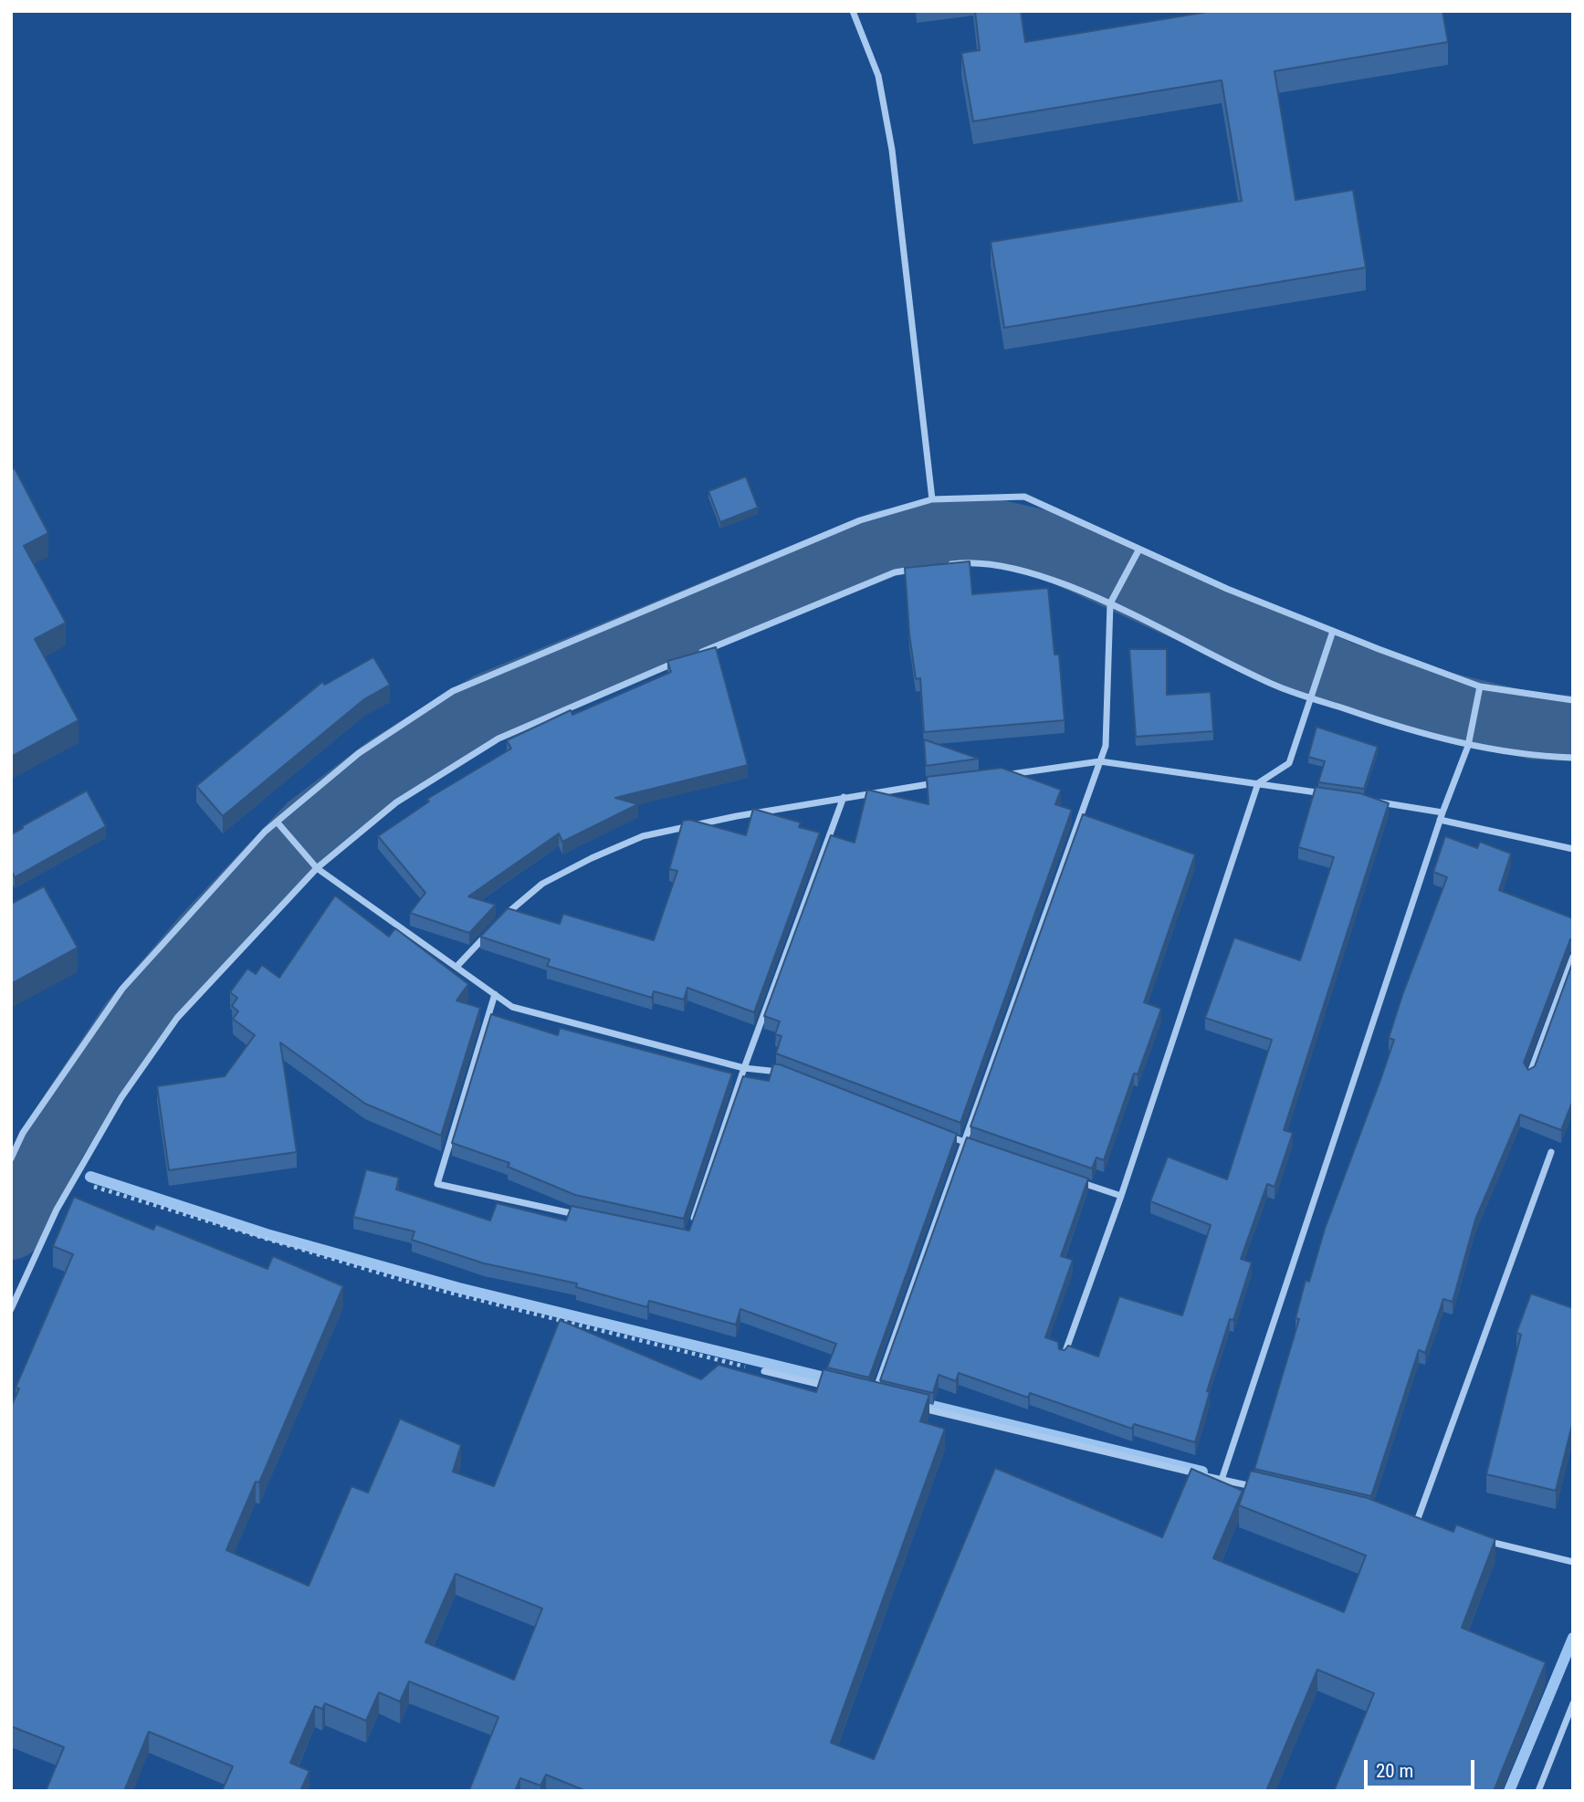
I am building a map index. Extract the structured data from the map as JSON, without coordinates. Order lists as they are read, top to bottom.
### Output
{
  "scale_bar": "20 m"
}
